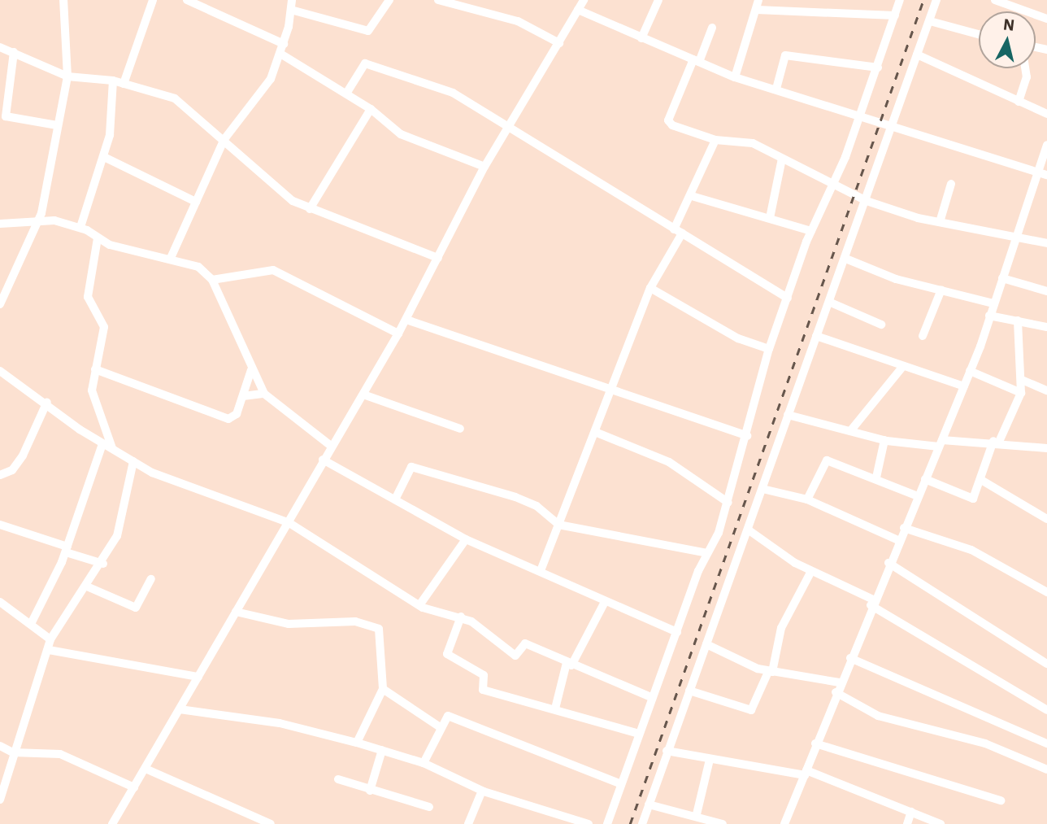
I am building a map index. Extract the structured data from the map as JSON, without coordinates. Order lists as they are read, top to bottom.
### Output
{
  "north": "top"
}
